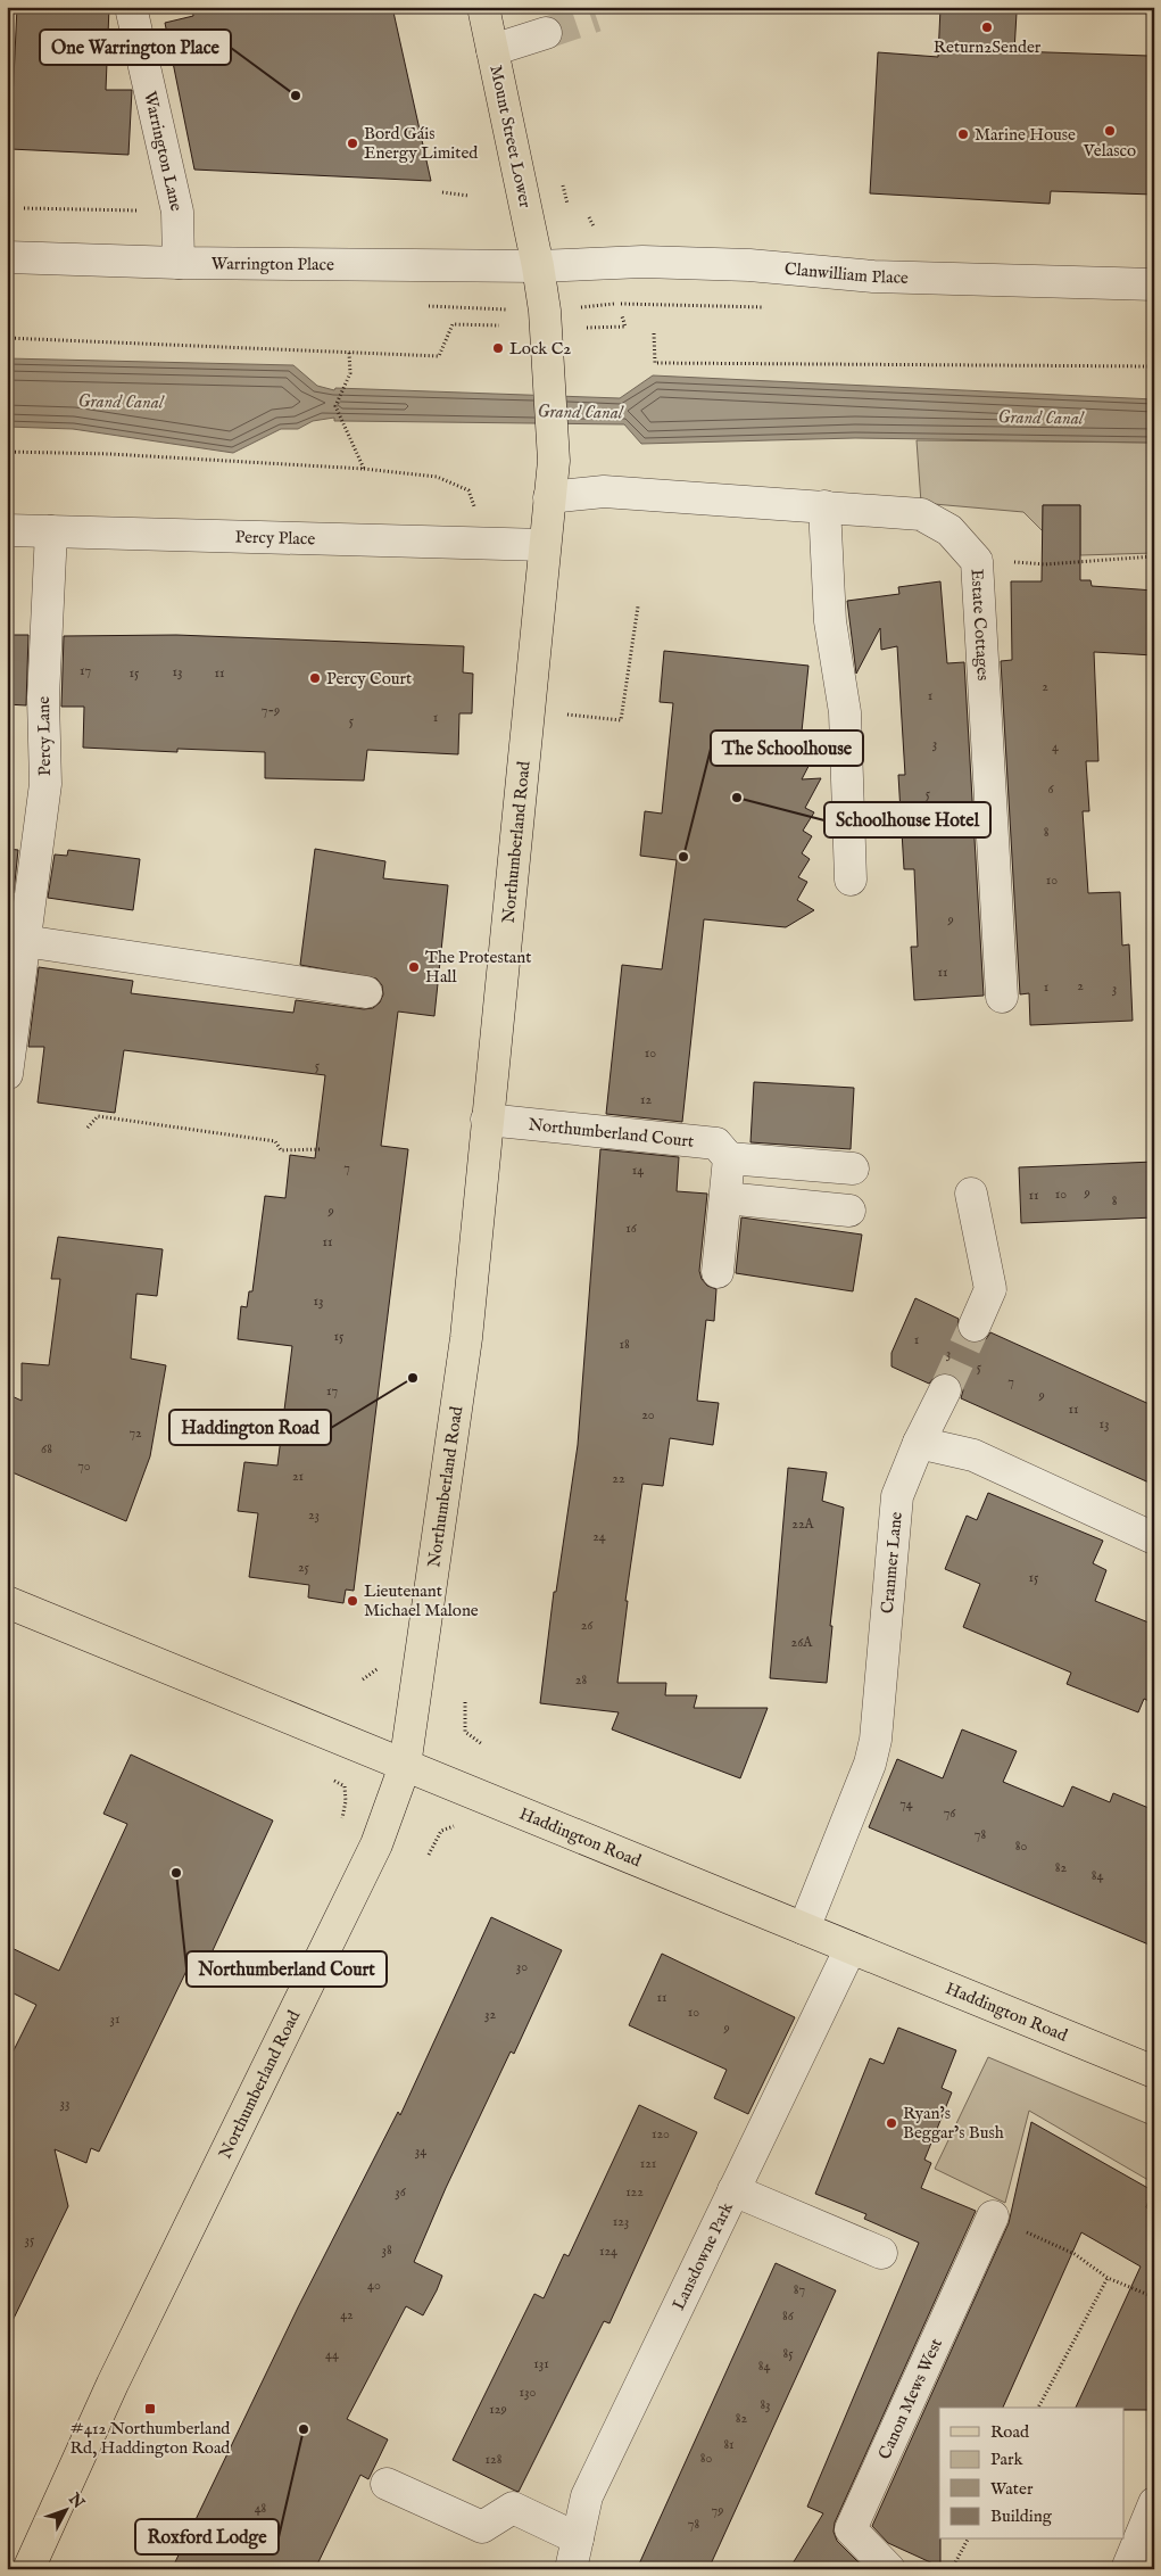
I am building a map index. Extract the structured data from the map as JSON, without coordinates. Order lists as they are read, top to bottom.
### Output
{
  "streets": {
    "main road": ["Mount Street Lower", "Northumberland Road", "Haddington Road"],
    "street": [
      "Warrington Lane",
      "Warrington Place",
      "Clanwilliam Place",
      "Percy Place",
      "Estate Cottages",
      "Percy Lane",
      "Northumberland Court",
      "Cranmer Lane",
      "Lansdowne Park",
      "Canon Mews West"
    ]
  },
  "crossings": [
    ["Mount Street Lower", "Warrington Place"],
    ["Mount Street Lower", "Clanwilliam Place"],
    ["Mount Street Lower", "Northumberland Road"],
    ["Warrington Lane", "Warrington Place"],
    ["Warrington Place", "Clanwilliam Place"],
    ["Percy Place", "Percy Lane"],
    ["Percy Place", "Northumberland Road"],
    ["Estate Cottages", "Northumberland Road"],
    ["Northumberland Road", "Northumberland Court"],
    ["Northumberland Road", "Haddington Road"],
    ["Cranmer Lane", "Haddington Road"],
    ["Haddington Road", "Lansdowne Park"]
  ],
  "water": ["Grand Canal"],
  "places": {
    "other": [
      "Return2Sender",
      "One Warrington Place",
      "Velasco",
      "Marine House",
      "Bord Gáis Energy Limited",
      "Lock C2",
      "Percy Court",
      "Schoolhouse Hotel",
      "The Schoolhouse",
      "The Protestant Hall",
      "Haddington Road",
      "Lieutenant Michael Malone",
      "Northumberland Court",
      "Ryan’s Beggar’s Bush",
      "Roxford Lodge"
    ],
    "transit": ["#412 Northumberland Rd, Haddington Road"]
  },
  "house_numbers": [
    "17",
    "13",
    "15",
    "11",
    "2",
    "1",
    "7-9",
    "1",
    "5",
    "3",
    "4",
    "6",
    "5",
    "8",
    "10",
    "9",
    "11",
    "2",
    "1",
    "3",
    "10",
    "5",
    "12",
    "7",
    "14",
    "9",
    "10",
    "11",
    "8",
    "9",
    "16",
    "11",
    "13",
    "15",
    "1",
    "18",
    "3",
    "5",
    "7",
    "17",
    "9",
    "11",
    "20",
    "13",
    "72",
    "68",
    "70",
    "21",
    "22",
    "23",
    "22A",
    "24",
    "25",
    "15",
    "26",
    "26A",
    "28",
    "74",
    "76",
    "78",
    "80",
    "82",
    "84",
    "30",
    "11",
    "10",
    "32",
    "31",
    "9",
    "33",
    "120",
    "34",
    "121",
    "36",
    "122",
    "123",
    "35",
    "38",
    "124",
    "40",
    "87",
    "42",
    "86",
    "85",
    "44",
    "131",
    "84",
    "130",
    "83",
    "129",
    "82",
    "81",
    "80",
    "128",
    "48",
    "79",
    "78"
  ],
  "legend": [
    "Road",
    "Park",
    "Water",
    "Building"
  ],
  "north": "top right"
}
